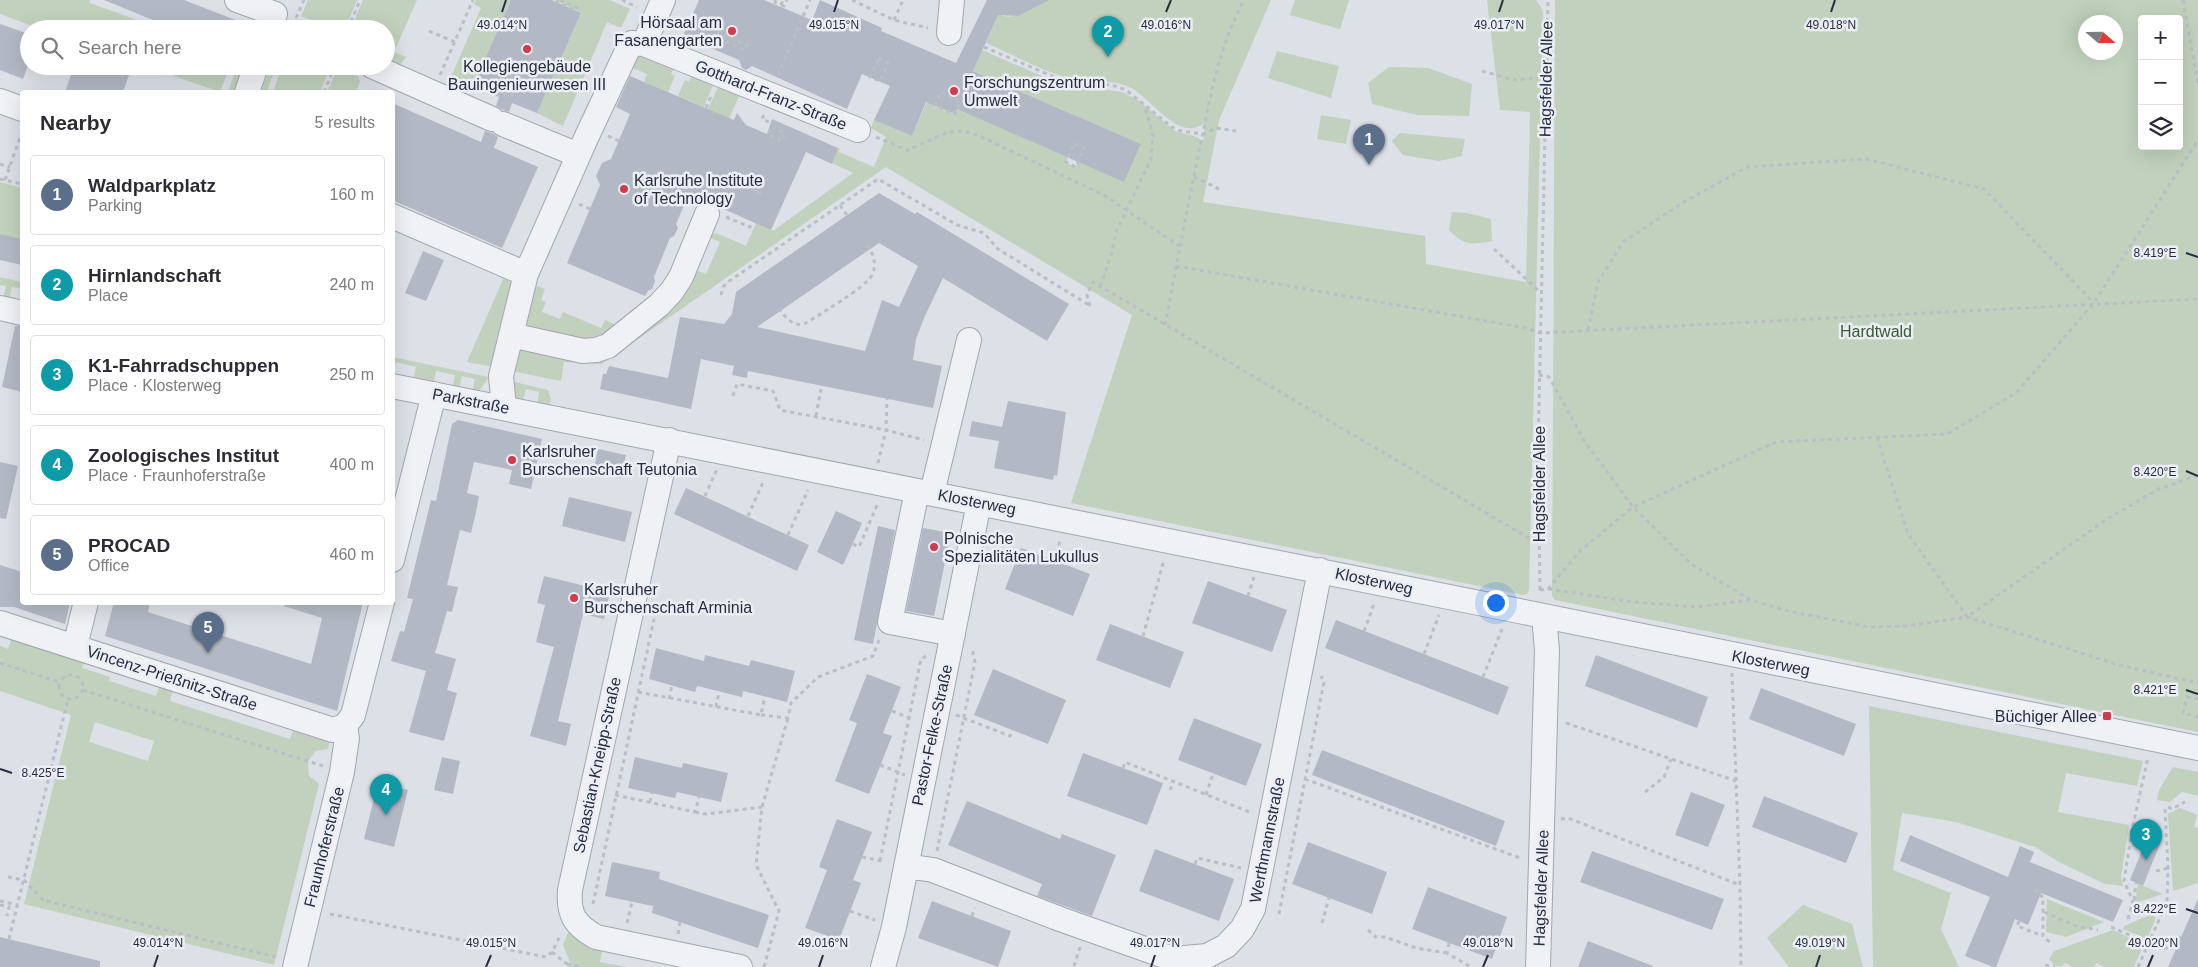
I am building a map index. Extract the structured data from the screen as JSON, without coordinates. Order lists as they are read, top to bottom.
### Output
{
  "streets": {
    "street": [
      "Hagsfelder Allee",
      "Gotthard-Franz-Straße",
      "Parkstraße",
      "Klosterweg",
      "Vincenz-Prießnitz-Straße",
      "Pastor-Felke-Straße",
      "Sebastian-Kneipp-Straße",
      "Werthmannstraße",
      "Fraunhoferstraße"
    ]
  },
  "crossings": [
    ["Hagsfelder Allee", "Klosterweg"],
    ["Parkstraße", "Klosterweg"],
    ["Klosterweg", "Pastor-Felke-Straße"],
    ["Klosterweg", "Sebastian-Kneipp-Straße"],
    ["Klosterweg", "Werthmannstraße"],
    ["Vincenz-Prießnitz-Straße", "Fraunhoferstraße"],
    ["Pastor-Felke-Straße", "Werthmannstraße"]
  ],
  "parks": ["Hardtwald"],
  "places": {
    "other": [
      "Hörsaal am Fasanengarten",
      "Kollegiengebäude Bauingenieurwesen III",
      "Forschungszentrum Umwelt",
      "Karlsruhe Institute of Technology",
      "Karlsruher Burschenschaft Teutonia",
      "Polnische Spezialitäten Lukullus",
      "Karlsruher Burschenschaft Arminia"
    ],
    "transit": ["Büchiger Allee"]
  },
  "north": "right",
  "page": {
    "map_buttons": ["+", "−"],
    "pins": [
      "2",
      "1",
      "5",
      "4",
      "3"
    ],
    "search": "Search here",
    "heading": ["Nearby", "5 results"],
    "list": [
      {
        "mark": "1",
        "name": "Waldparkplatz",
        "note": "Parking",
        "value": "160 m"
      },
      {
        "mark": "2",
        "name": "Hirnlandschaft",
        "note": "Place",
        "value": "240 m"
      },
      {
        "mark": "3",
        "name": "K1-Fahrradschuppen",
        "note": "Place · Klosterweg",
        "value": "250 m"
      },
      {
        "mark": "4",
        "name": "Zoologisches Institut",
        "note": "Place · Fraunhoferstraße",
        "value": "400 m"
      },
      {
        "mark": "5",
        "name": "PROCAD",
        "note": "Office",
        "value": "460 m"
      }
    ]
  },
  "coordinates": [
    "49.015°N",
    "49.016°N",
    "49.018°N",
    "49.014°N",
    "49.017°N",
    "8.419°E",
    "8.420°E",
    "8.421°E",
    "8.425°E",
    "8.422°E",
    "49.019°N",
    "49.020°N"
  ]
}
